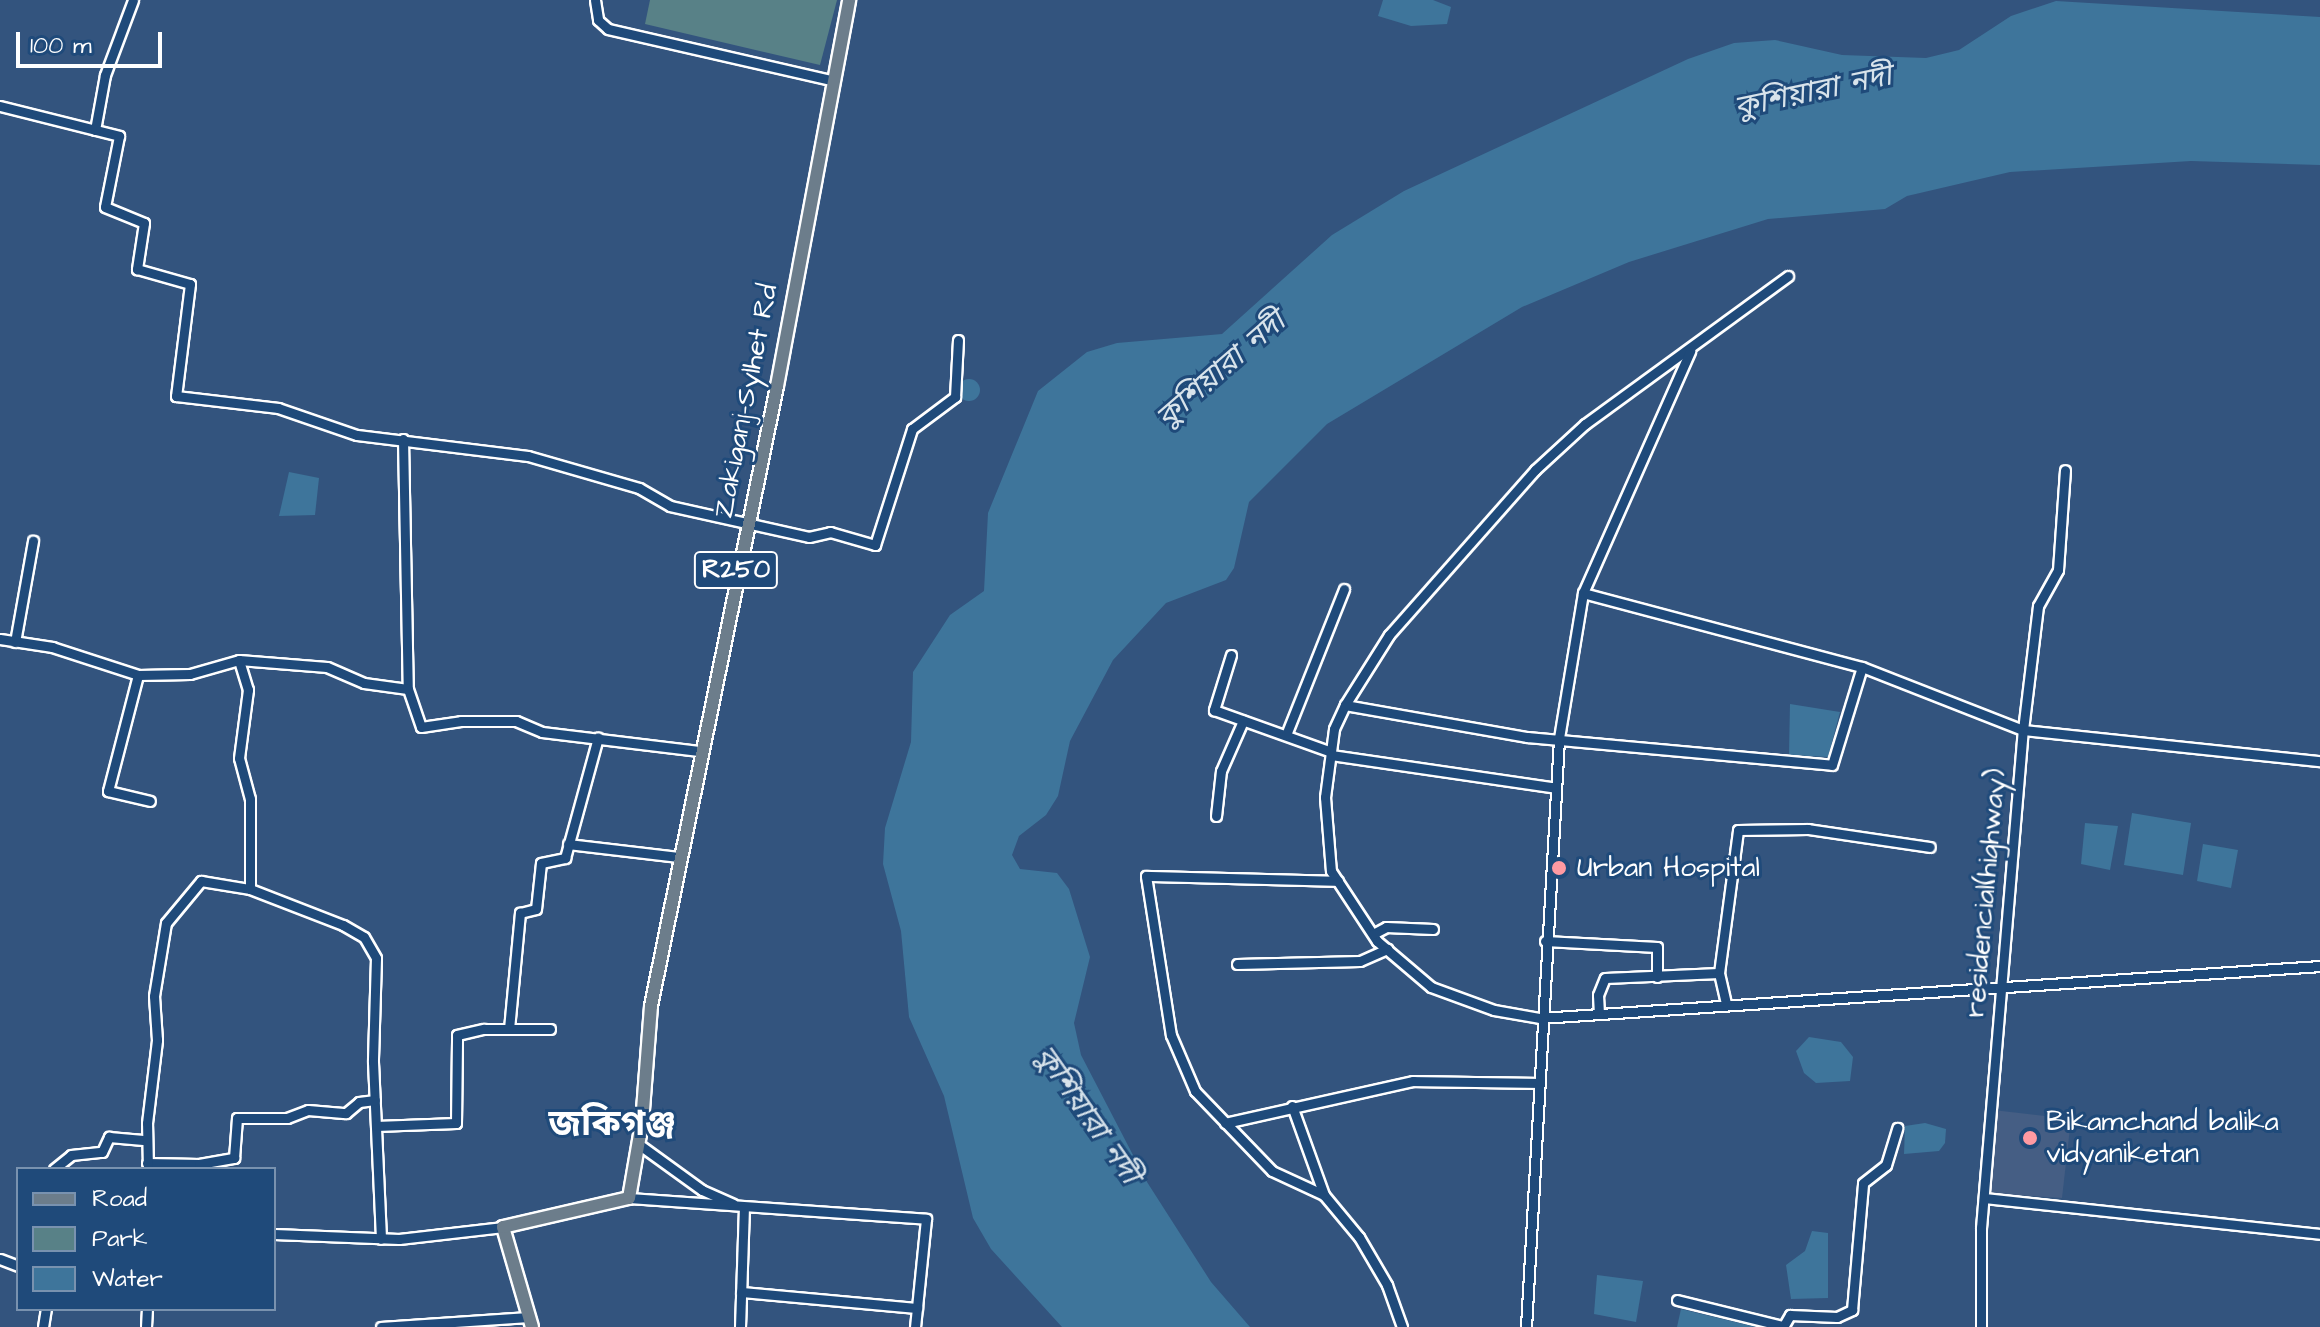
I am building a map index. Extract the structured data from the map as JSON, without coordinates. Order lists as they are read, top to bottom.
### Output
{
  "streets": {
    "main road": ["Zakiganj-Sylhet Rd", "R250"],
    "street": ["residencial(highway)"]
  },
  "districts": ["জকিগঞ্জ"],
  "water": ["কুশিয়ারা নদী"],
  "places": ["Urban Hospital", "Bikamchand balika vidyaniketan"],
  "legend": ["Road", "Park", "Water"],
  "scale_bar": "100 m"
}
